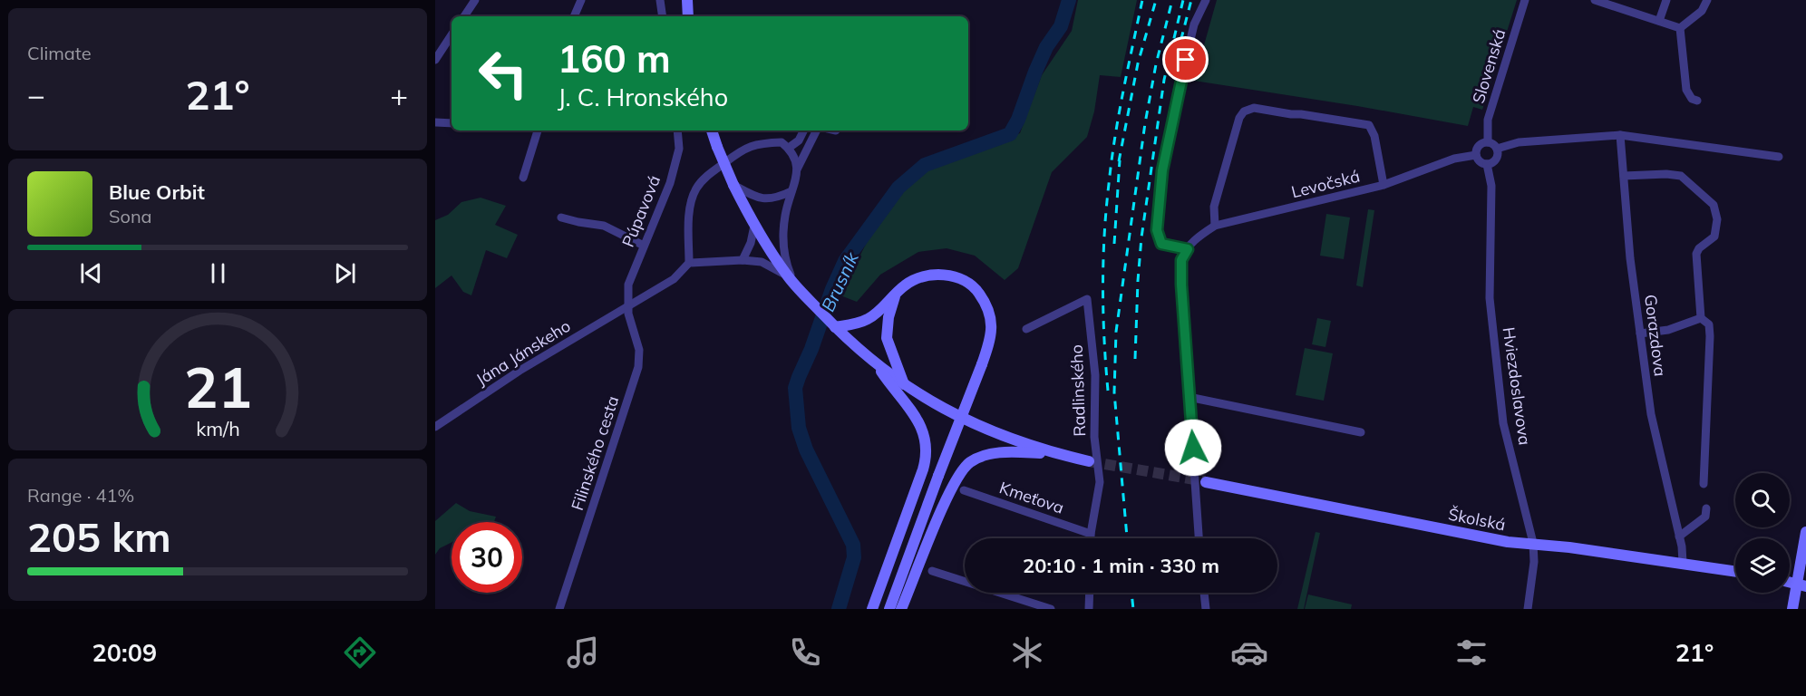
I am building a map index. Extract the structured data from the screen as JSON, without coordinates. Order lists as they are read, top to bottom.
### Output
{
  "streets": {
    "main road": ["Školská"],
    "street": [
      "Slovenská",
      "Levočská",
      "Púpavová",
      "Gorazdova",
      "Jána Jánskeho",
      "Hviezdoslavova",
      "Radlinského",
      "Filinského cesta",
      "Kmeťova"
    ]
  },
  "crossings": [
    ["Slovenská", "Levočská"],
    ["Slovenská", "Hviezdoslavova"],
    ["Levočská", "Hviezdoslavova"],
    ["Púpavová", "Jána Jánskeho"],
    ["Púpavová", "Filinského cesta"],
    ["Gorazdova", "Školská"],
    ["Jána Jánskeho", "Filinského cesta"],
    ["Hviezdoslavova", "Školská"],
    ["Radlinského", "Kmeťova"]
  ],
  "water": ["Brusník"],
  "page": {
    "tile": [
      "Climate",
      ["Range · 41%", "205 km"]
    ],
    "turn": ["160 m", "J. C. Hronského"],
    "heat": ["−", "21°", "+"],
    "song": ["Blue Orbit", "Sona"],
    "limit": "30",
    "trip": "20:10 · 1 min · 330 m",
    "tabs": ["20:09", "21°"],
    "gauge": ["21", "km/h"]
  }
}
